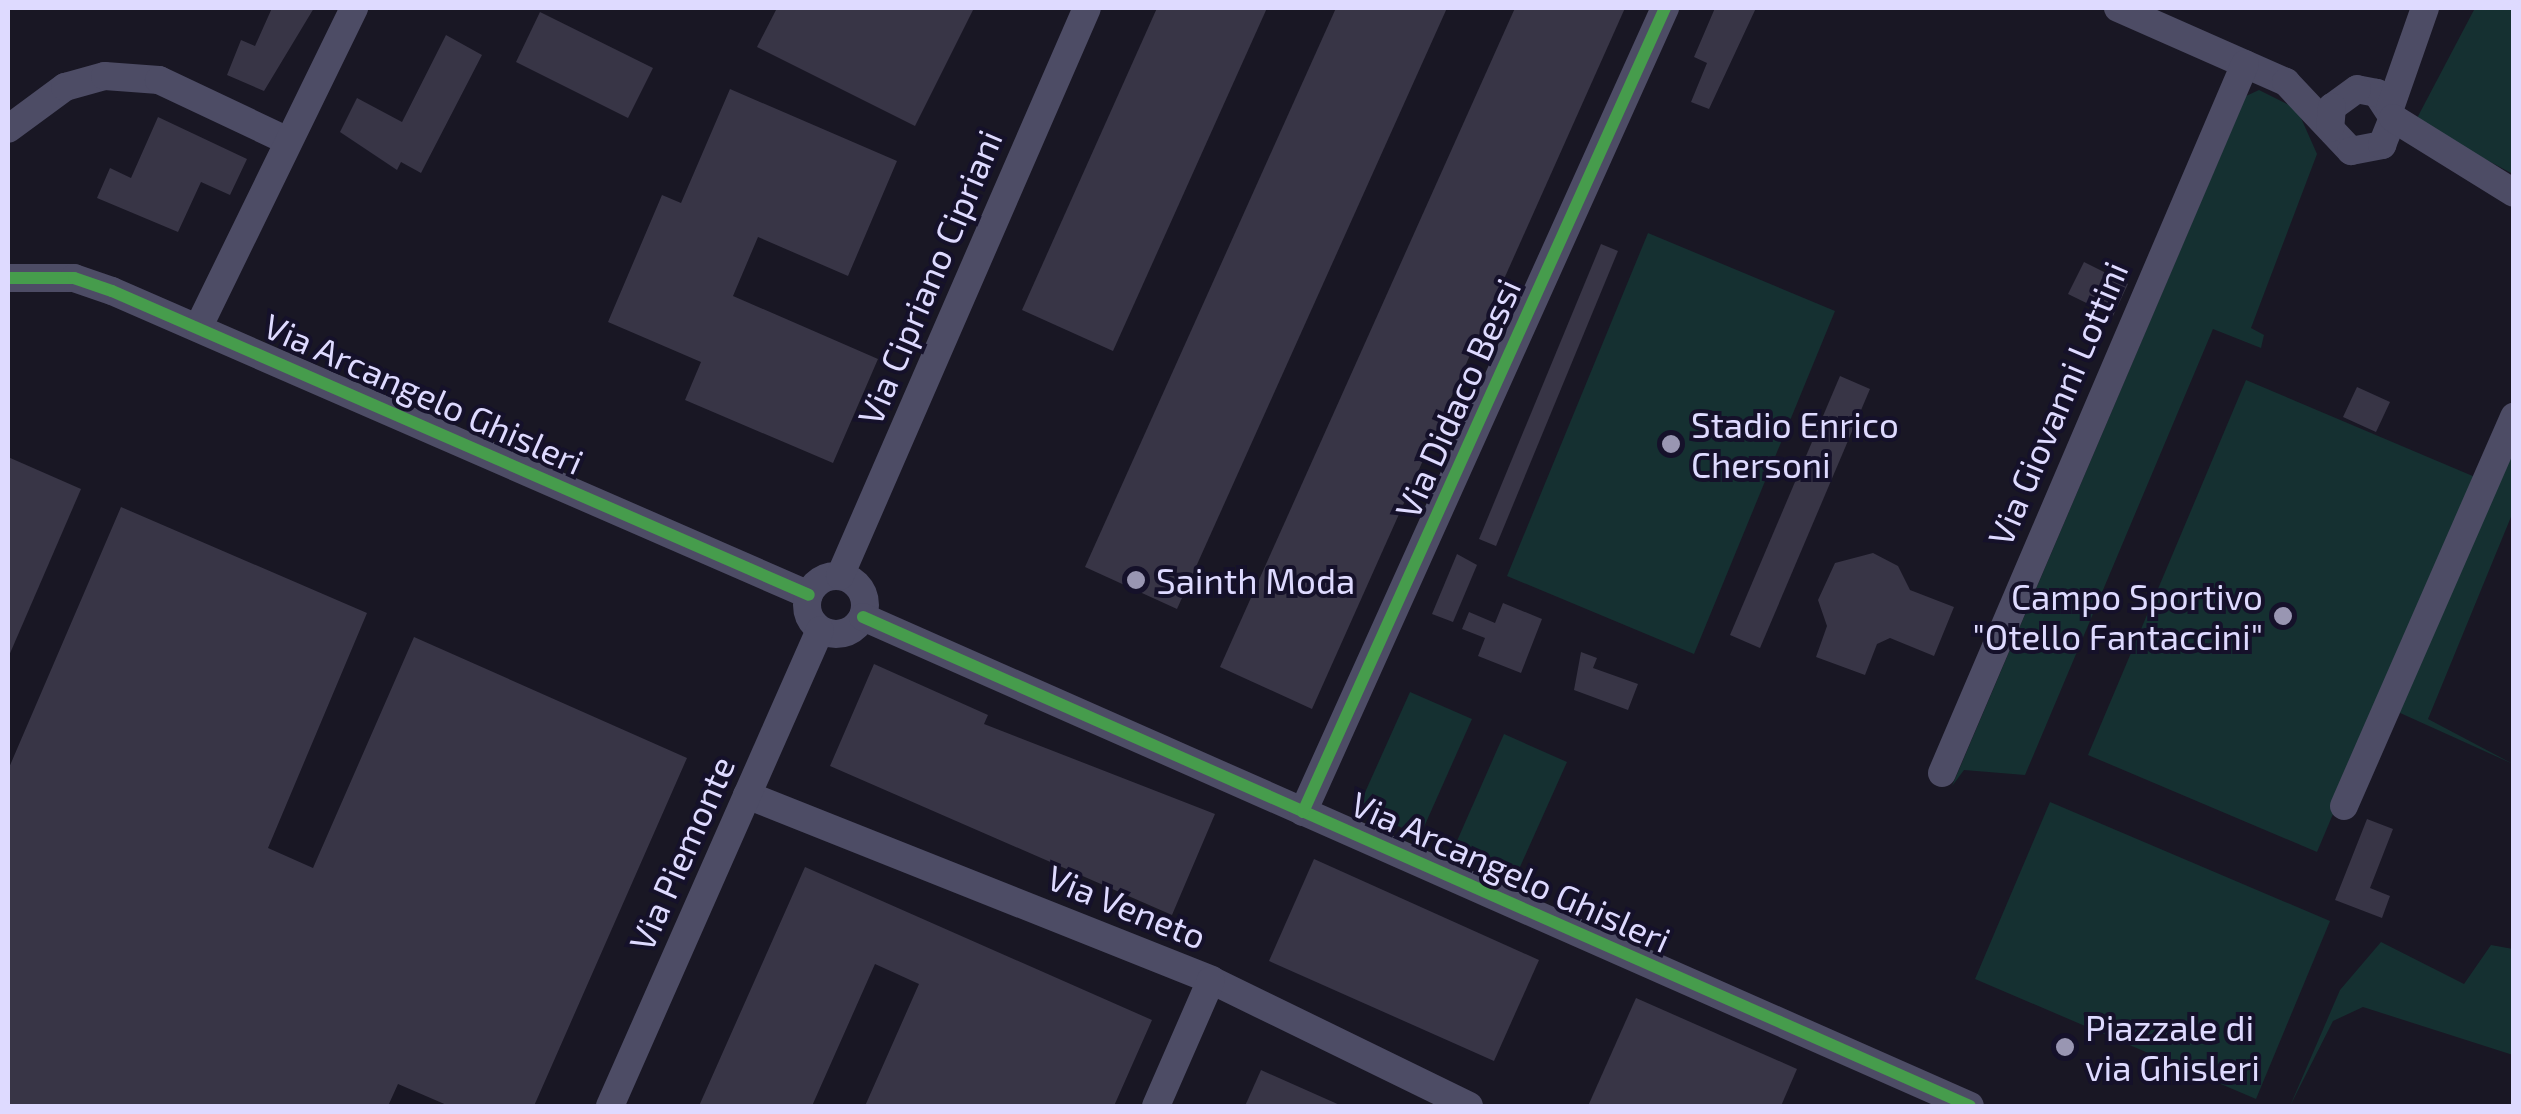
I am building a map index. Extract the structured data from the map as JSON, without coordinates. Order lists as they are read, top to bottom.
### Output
{
  "streets": {
    "street": [
      "Via Cipriano Cipriani",
      "Via Arcangelo Ghisleri",
      "Via Didaco Bessi",
      "Via Giovanni Lottini",
      "Via Piemonte",
      "Via Veneto"
    ]
  },
  "crossings": [
    ["Via Cipriano Cipriani", "Via Arcangelo Ghisleri"],
    ["Via Cipriano Cipriani", "Via Piemonte"],
    ["Via Arcangelo Ghisleri", "Via Didaco Bessi"],
    ["Via Arcangelo Ghisleri", "Via Piemonte"],
    ["Via Piemonte", "Via Veneto"]
  ],
  "places": [
    "Stadio Enrico Chersoni",
    "Sainth Moda",
    "Campo Sportivo \"Otello Fantaccini\"",
    "Piazzale di via Ghisleri"
  ]
}
